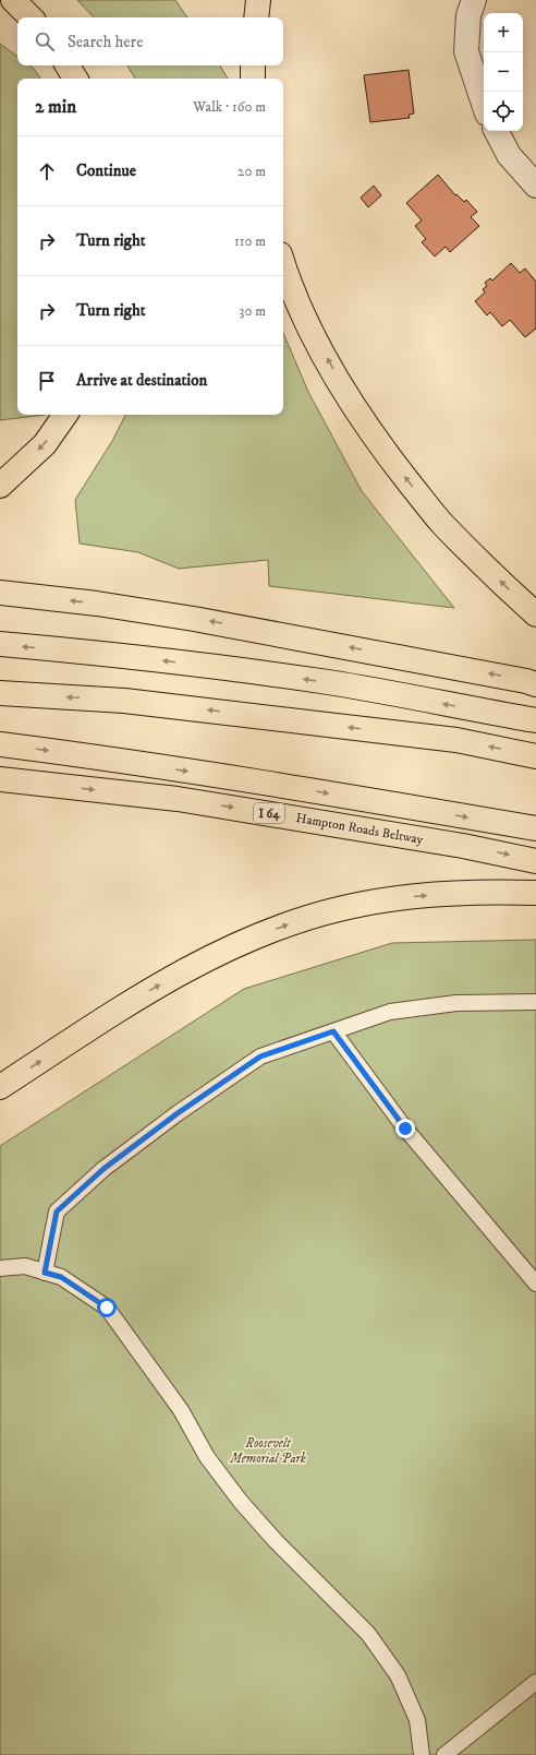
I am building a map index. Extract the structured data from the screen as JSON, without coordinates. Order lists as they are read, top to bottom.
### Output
{
  "streets": {
    "highway": ["I 64", "Hampton Roads Beltway"]
  },
  "parks": ["Roosevelt Memorial Park"],
  "page": {
    "map_buttons": ["+", "−"],
    "search": "Search here",
    "heading": ["2 min", "Walk · 160 m"],
    "list": [
      ["Continue", "20 m"],
      ["Turn right", "110 m"],
      ["Turn right", "30 m"],
      "Arrive at destination"
    ]
  }
}
